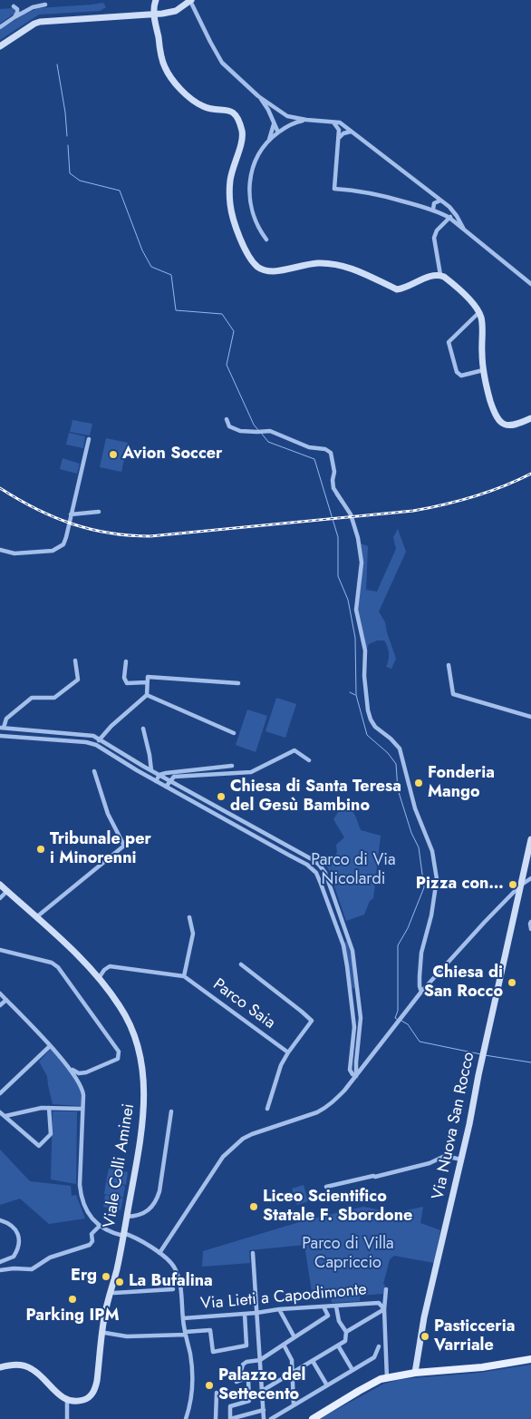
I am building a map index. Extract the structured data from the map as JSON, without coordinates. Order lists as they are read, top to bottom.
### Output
{
  "streets": {
    "main road": ["Via Nuova San Rocco", "Viale Colli Aminei"],
    "street": ["Parco Saia", "Via Lieti a Capodimonte"]
  },
  "crossings": [
    ["Parco Saia", "Viale Colli Aminei"]
  ],
  "parks": ["Parco di Via Nicolardi", "Parco di Villa Capriccio"],
  "places": [
    "Avion Soccer",
    "Fonderia Mango",
    "Chiesa di Santa Teresa del Gesù Bambino",
    "Tribunale per i Minorenni",
    "Pizza con…",
    "Chiesa di San Rocco",
    "Liceo Scientifico Statale F. Sbordone",
    "Erg",
    "La Bufalina",
    "Parking IPM",
    "Pasticceria Varriale",
    "Palazzo del Settecento"
  ]
}
